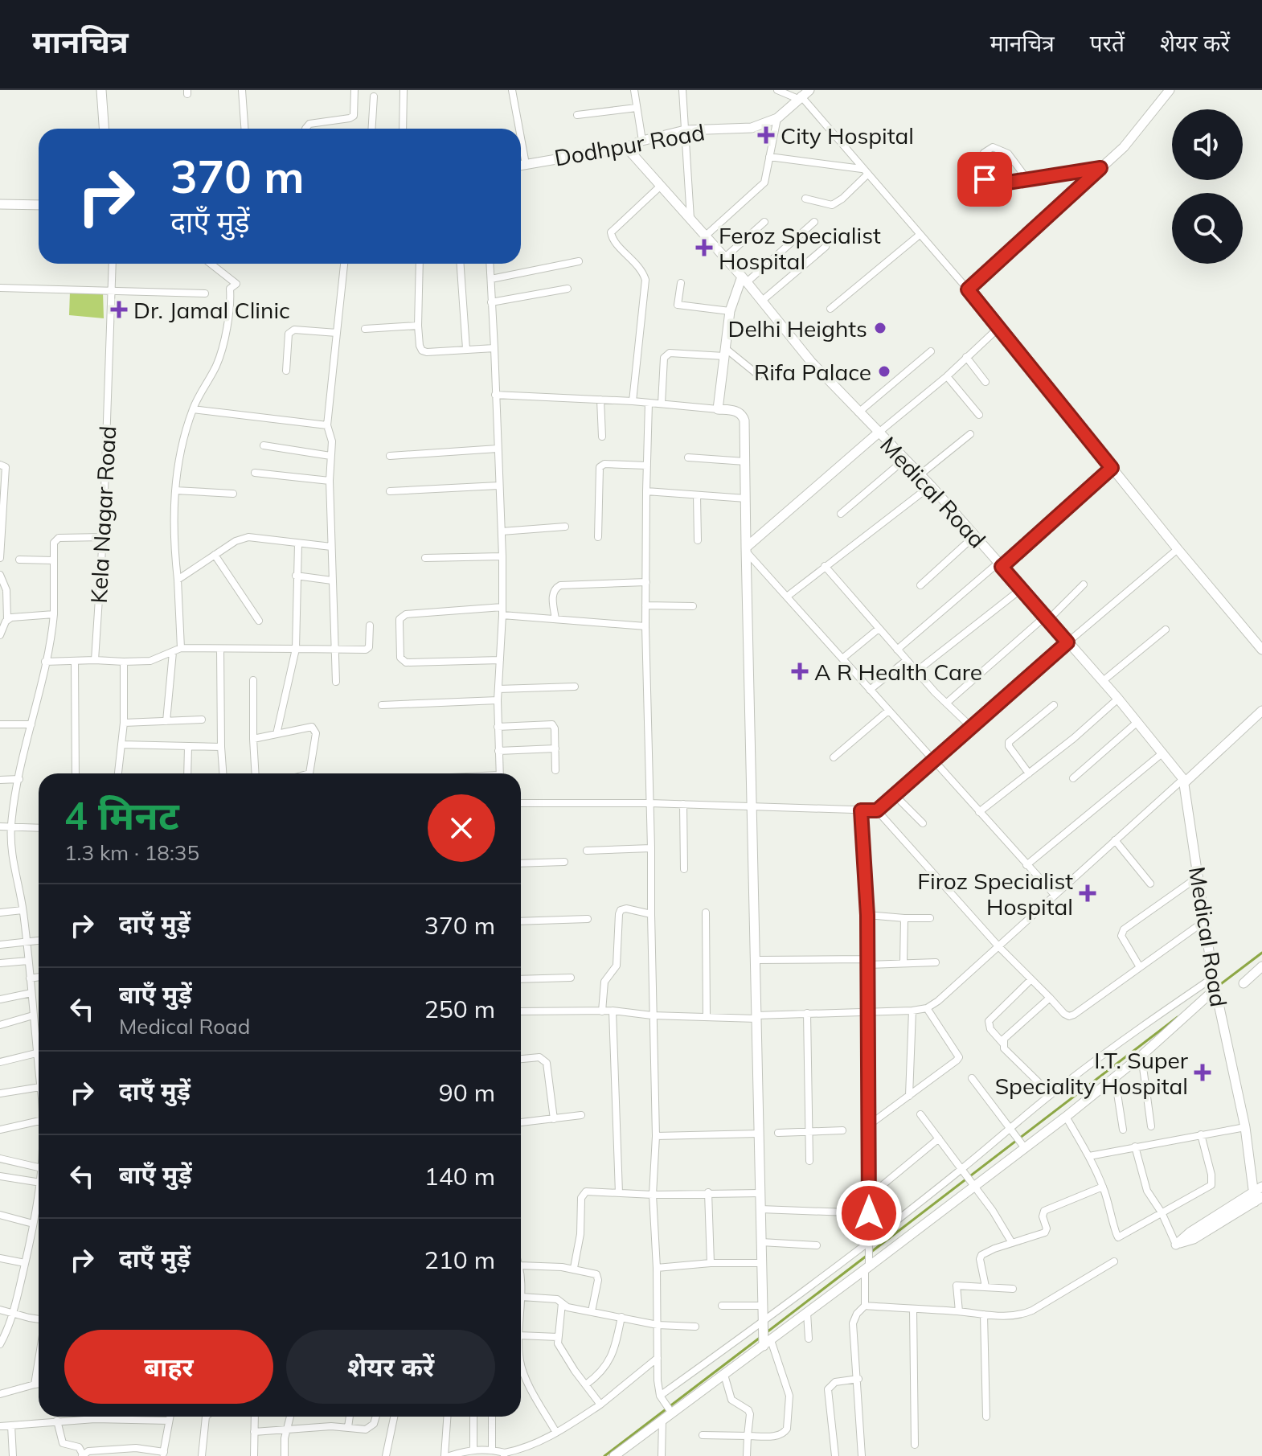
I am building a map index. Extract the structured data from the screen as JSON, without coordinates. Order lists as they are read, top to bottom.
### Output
{
  "streets": {
    "street": ["Dodhpur Road", "Medical Road", "Kela Nagar Road"]
  },
  "crossings": [
    ["Dodhpur Road", "Medical Road"]
  ],
  "places": {
    "health": [
      "City Hospital",
      "Feroz Specialist Hospital",
      "Dr. Jamal Clinic",
      "A R Health Care",
      "Firoz Specialist Hospital",
      "I.T. Super Speciality Hospital"
    ],
    "other": ["Delhi Heights", "Rifa Palace"]
  },
  "page": {
    "header": "मानचित्र",
    "nav": ["मानचित्र", "परतें", "शेयर करें"],
    "turn": ["370 m", "दाएँ मुड़ें"],
    "heading": ["4 मिनट", "1.3 km · 18:35"],
    "list": [
      {
        "name": "दाएँ मुड़ें",
        "value": "370 m"
      },
      {
        "name": "बाएँ मुड़ें",
        "note": "Medical Road",
        "value": "250 m"
      },
      {
        "name": "दाएँ मुड़ें",
        "value": "90 m"
      },
      {
        "name": "बाएँ मुड़ें",
        "value": "140 m"
      },
      {
        "name": "दाएँ मुड़ें",
        "value": "210 m"
      }
    ],
    "buttons": ["बाहर", "शेयर करें"]
  }
}
